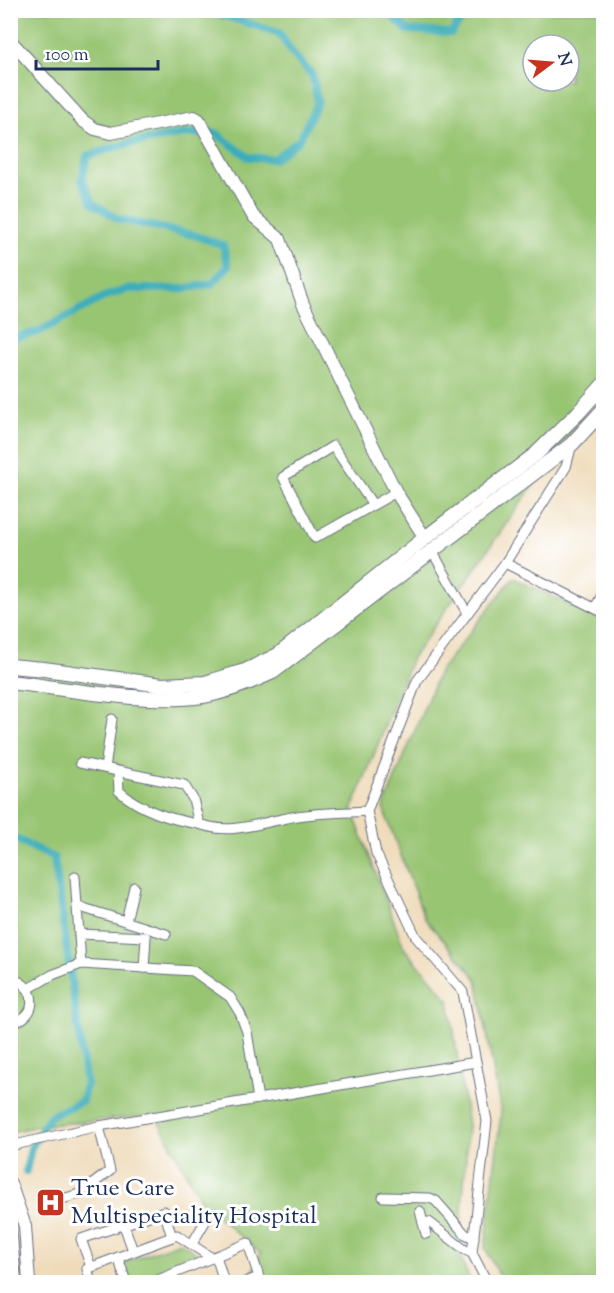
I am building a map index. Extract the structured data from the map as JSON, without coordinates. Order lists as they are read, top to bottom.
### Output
{
  "places": {
    "hospital": ["True Care Multispeciality Hospital"]
  },
  "scale_bar": "100 m",
  "north": "right"
}
